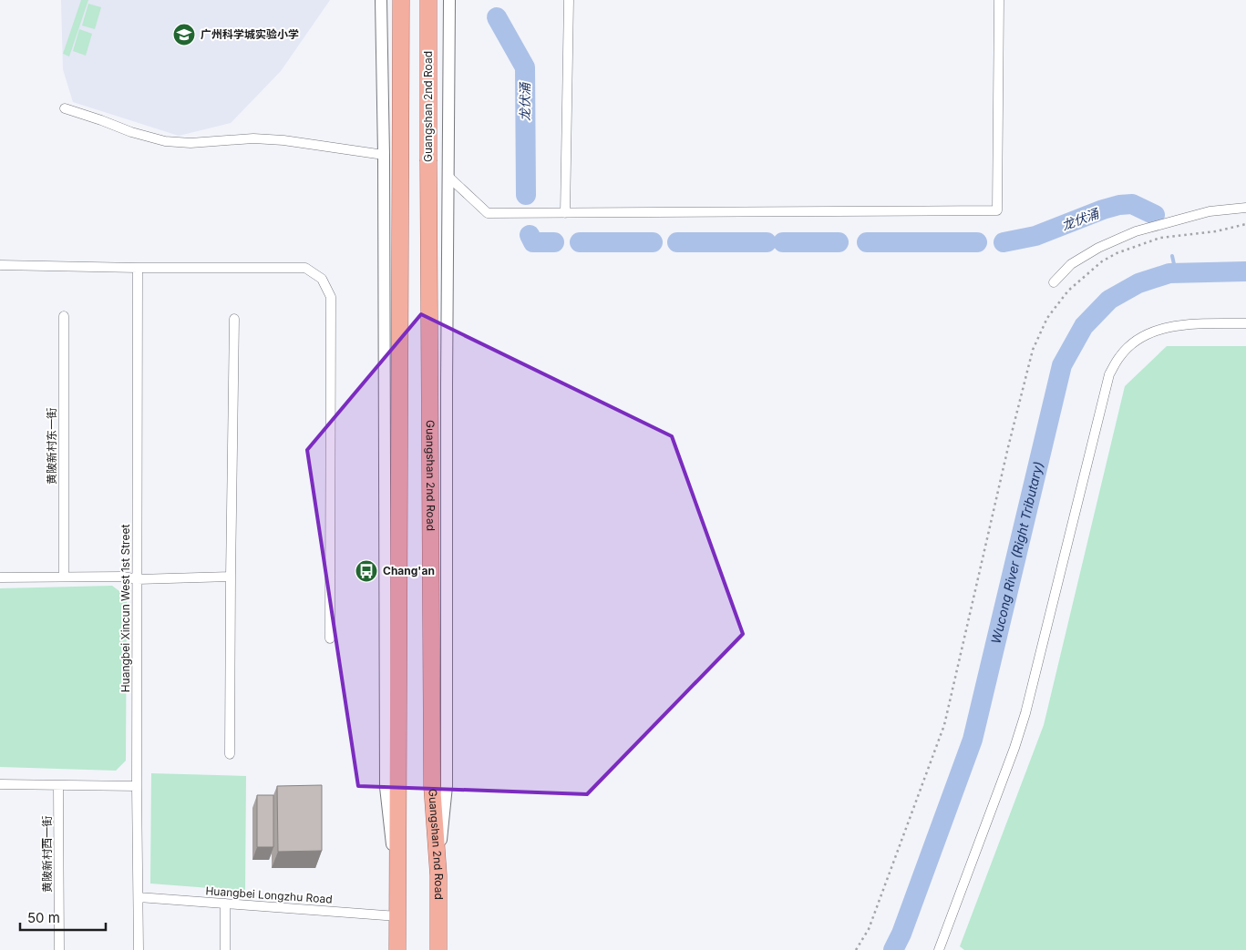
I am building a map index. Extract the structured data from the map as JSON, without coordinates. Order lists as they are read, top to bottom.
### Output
{
  "streets": {
    "highway": ["Guangshan 2nd Road"],
    "street": [
      "黄陂新村东一街",
      "Huangbei Xincun West 1st Street",
      "黄陂新村西一街",
      "Huangbei Longzhu Road"
    ]
  },
  "crossings": [
    ["Huangbei Xincun West 1st Street", "Huangbei Longzhu Road"]
  ],
  "water": ["龙伏涌", "Wucong River (Right Tributary)"],
  "places": {
    "school or university": ["广州科学城实验小学"],
    "bus stop": ["Chang'an"]
  },
  "scale_bar": "50 m"
}
